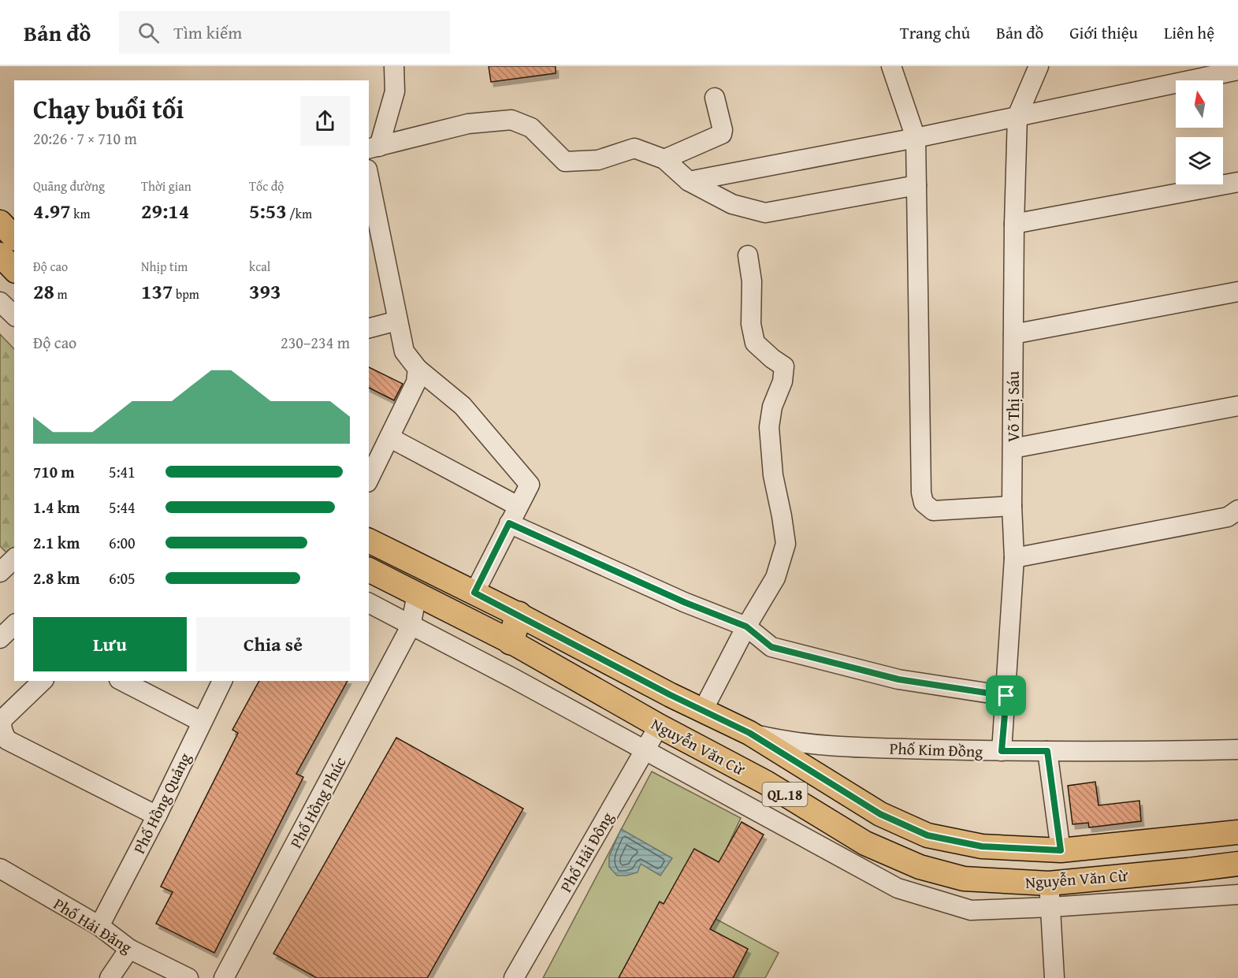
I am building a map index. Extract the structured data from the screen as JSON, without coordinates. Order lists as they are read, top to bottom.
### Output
{
  "streets": {
    "main road": ["Nguyễn Văn Cừ", "QL.18"],
    "street": [
      "Võ Thị Sáu",
      "Phố Kim Đồng",
      "Phố Hồng Phúc",
      "Phố Hồng Quảng",
      "Phố Hải Đông",
      "Phố Hải Đăng"
    ]
  },
  "crossings": [
    ["Võ Thị Sáu", "Phố Kim Đồng"],
    ["Nguyễn Văn Cừ", "Phố Kim Đồng"],
    ["Nguyễn Văn Cừ", "Phố Hồng Phúc"],
    ["Nguyễn Văn Cừ", "Phố Hải Đông"],
    ["Phố Hồng Quảng", "Phố Hải Đăng"]
  ],
  "north": "top",
  "page": {
    "header": "Bản đồ",
    "search": "Tìm kiếm",
    "nav": [
      "Trang chủ",
      "Bản đồ",
      "Giới thiệu",
      "Liên hệ"
    ],
    "heading": ["Chạy buổi tối", "20:26 · 7 × 710 m"],
    "stats": [
      ["Quãng đường", "4.97 km"],
      ["Thời gian", "29:14"],
      ["Tốc độ", "5:53 /km"],
      ["Độ cao", "28 m"],
      ["Nhịp tim", "137 bpm"],
      ["kcal", "393"]
    ],
    "chart": ["Độ cao", "230–234 m"],
    "list": [
      {
        "name": "710 m",
        "note": "5:41"
      },
      {
        "name": "1.4 km",
        "note": "5:44"
      },
      {
        "name": "2.1 km",
        "note": "6:00"
      },
      {
        "name": "2.8 km",
        "note": "6:05"
      }
    ],
    "buttons": ["Lưu", "Chia sẻ"]
  }
}
